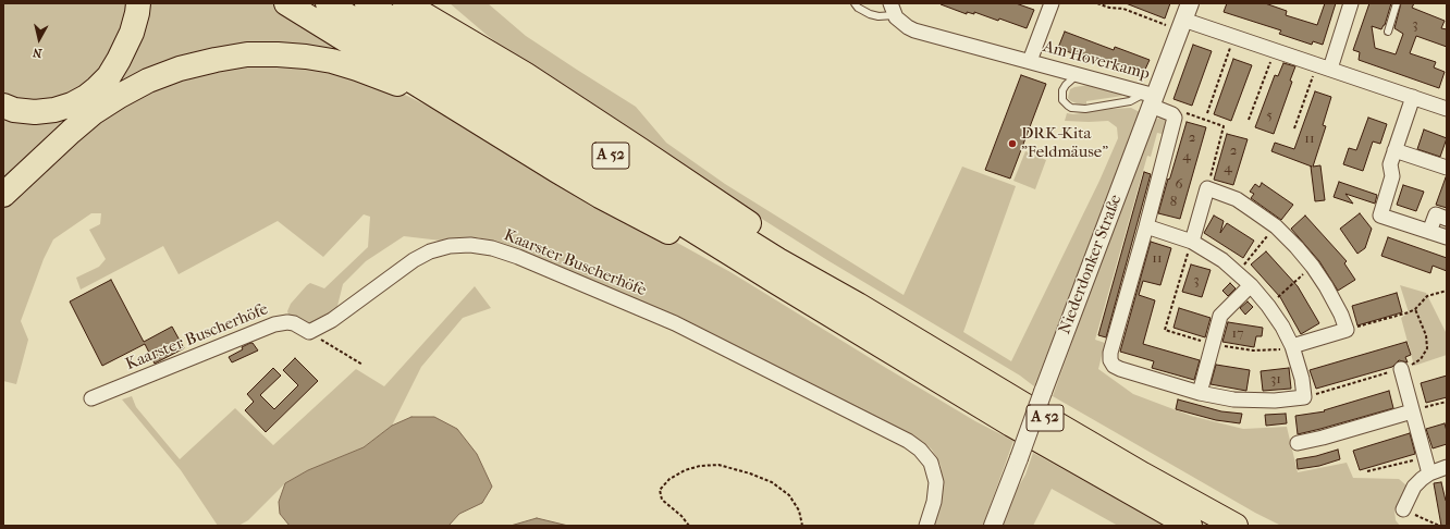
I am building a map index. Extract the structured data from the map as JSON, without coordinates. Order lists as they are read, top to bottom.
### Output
{
  "streets": {
    "highway": ["A 52"],
    "street": ["Am Hoverkamp", "Kaarster Buscherhöfe", "Niederdonker Straße"]
  },
  "crossings": [
    ["Am Hoverkamp", "Niederdonker Straße"]
  ],
  "places": ["DRK-Kita \"Feldmäuse\""],
  "house_numbers": [
    "3",
    "5",
    "2",
    "11",
    "2",
    "4",
    "4",
    "6",
    "8",
    "11",
    "3",
    "17",
    "31"
  ],
  "north": "bottom"
}
